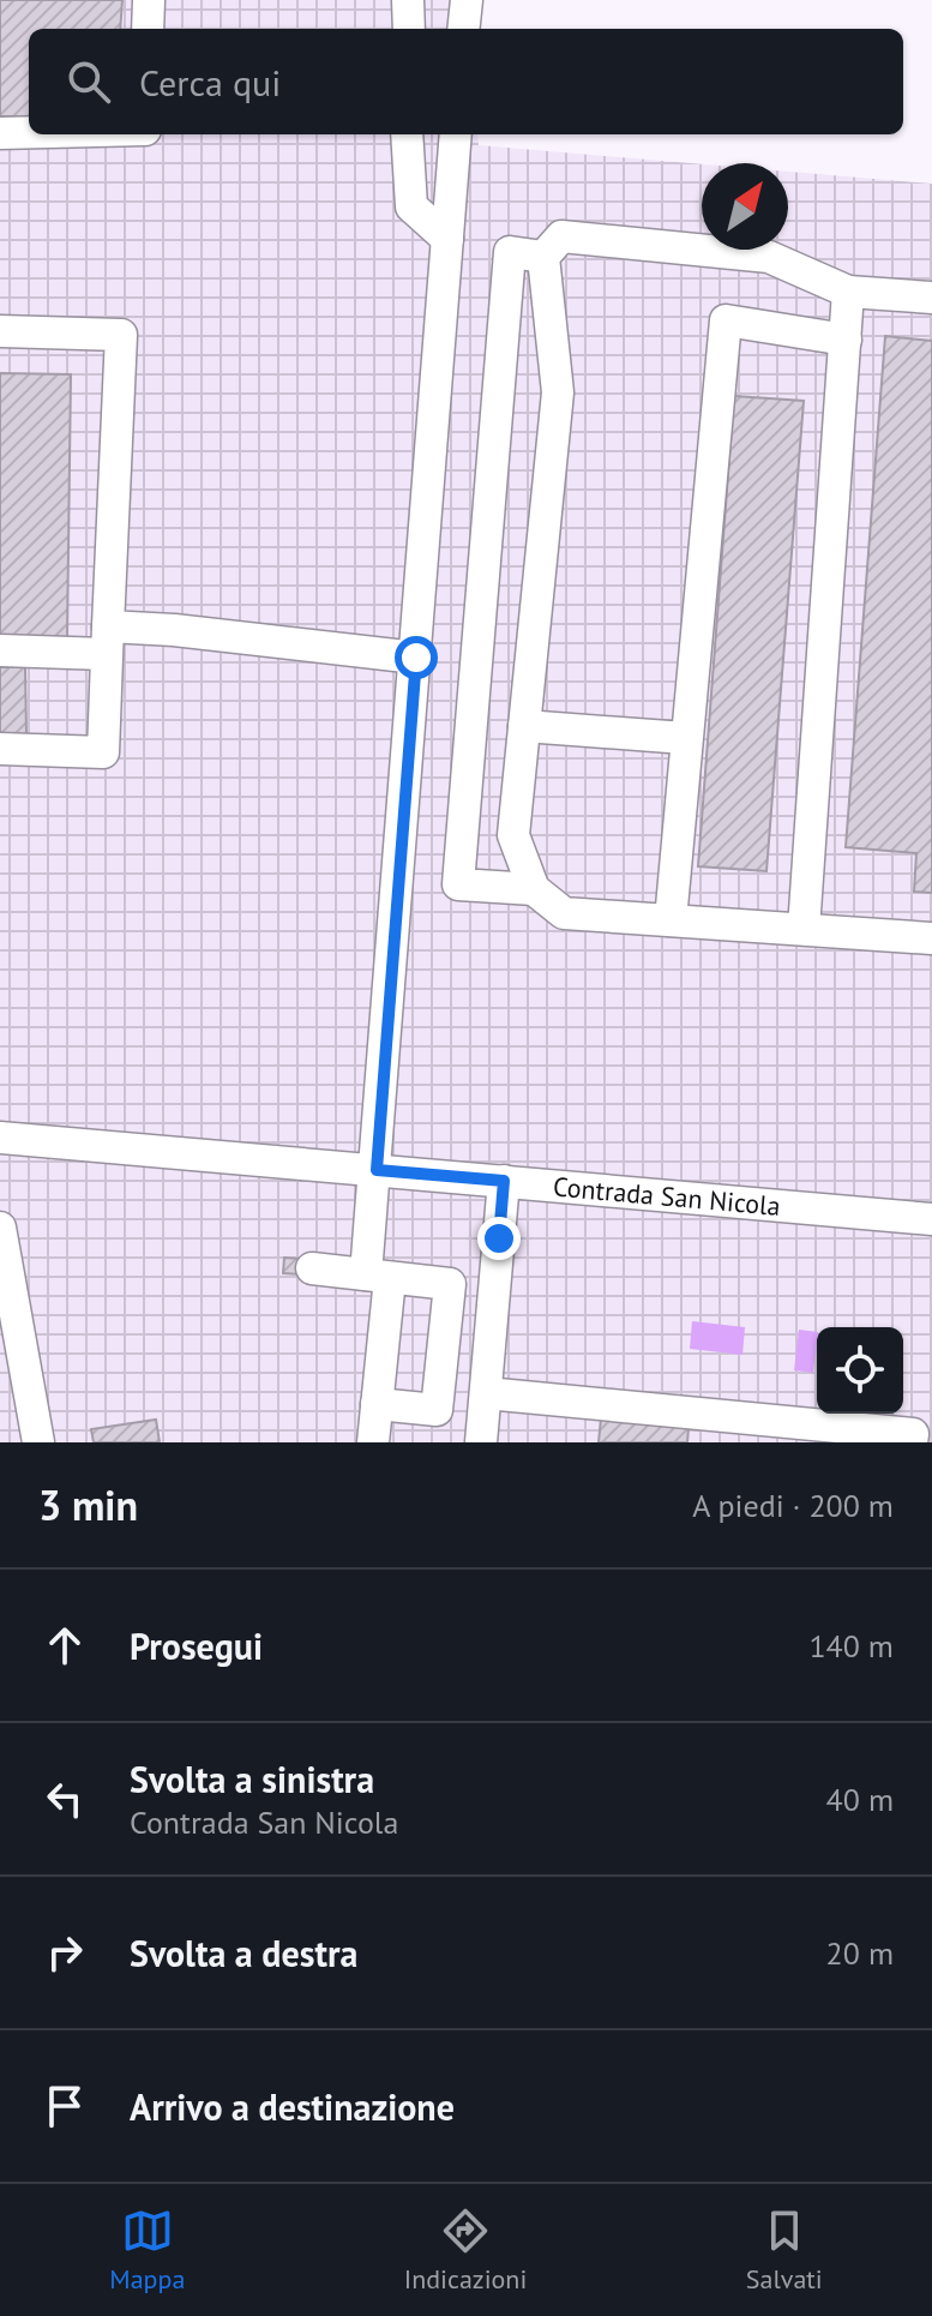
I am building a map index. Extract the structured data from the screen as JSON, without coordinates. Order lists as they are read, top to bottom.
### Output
{
  "streets": {
    "street": ["Contrada San Nicola"]
  },
  "north": "top right",
  "page": {
    "search": "Cerca qui",
    "heading": ["3 min", "A piedi · 200 m"],
    "list": [
      ["Prosegui", "140 m"],
      ["Svolta a sinistra", "Contrada San Nicola", "40 m"],
      ["Svolta a destra", "20 m"],
      "Arrivo a destinazione"
    ],
    "nav": ["Mappa", "Indicazioni", "Salvati"]
  }
}
